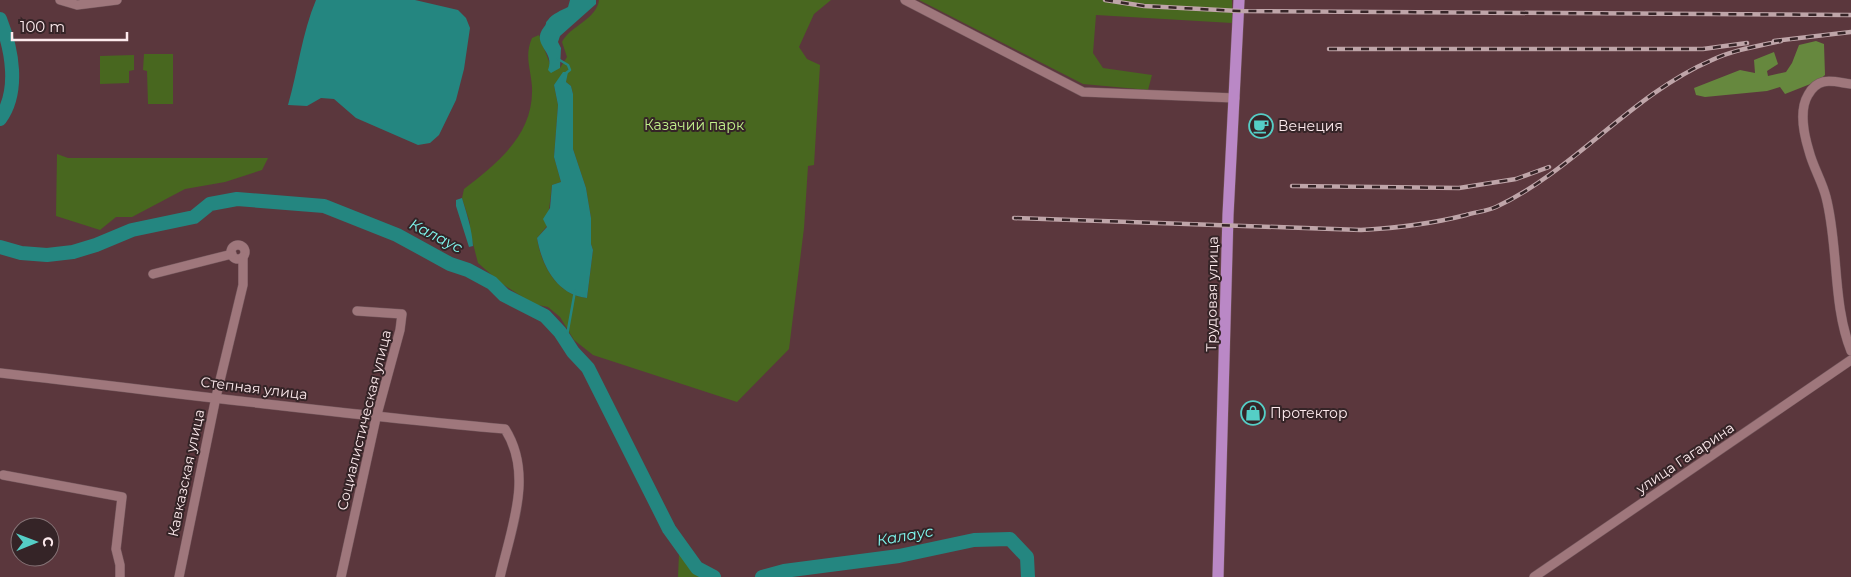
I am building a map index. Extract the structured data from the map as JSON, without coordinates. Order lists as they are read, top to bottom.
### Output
{
  "streets": {
    "main road": ["Трудовая улица"],
    "street": [
      "Степная улица",
      "Социалистическая улица",
      "улица Гагарина",
      "Кавказская улица"
    ]
  },
  "crossings": [
    ["Степная улица", "Социалистическая улица"],
    ["Степная улица", "Кавказская улица"]
  ],
  "water": ["Калаус"],
  "parks": ["Казачий парк"],
  "places": {
    "cafe": ["Венеция"],
    "shop": ["Протектор"]
  },
  "scale_bar": "100 m",
  "north": "right"
}
